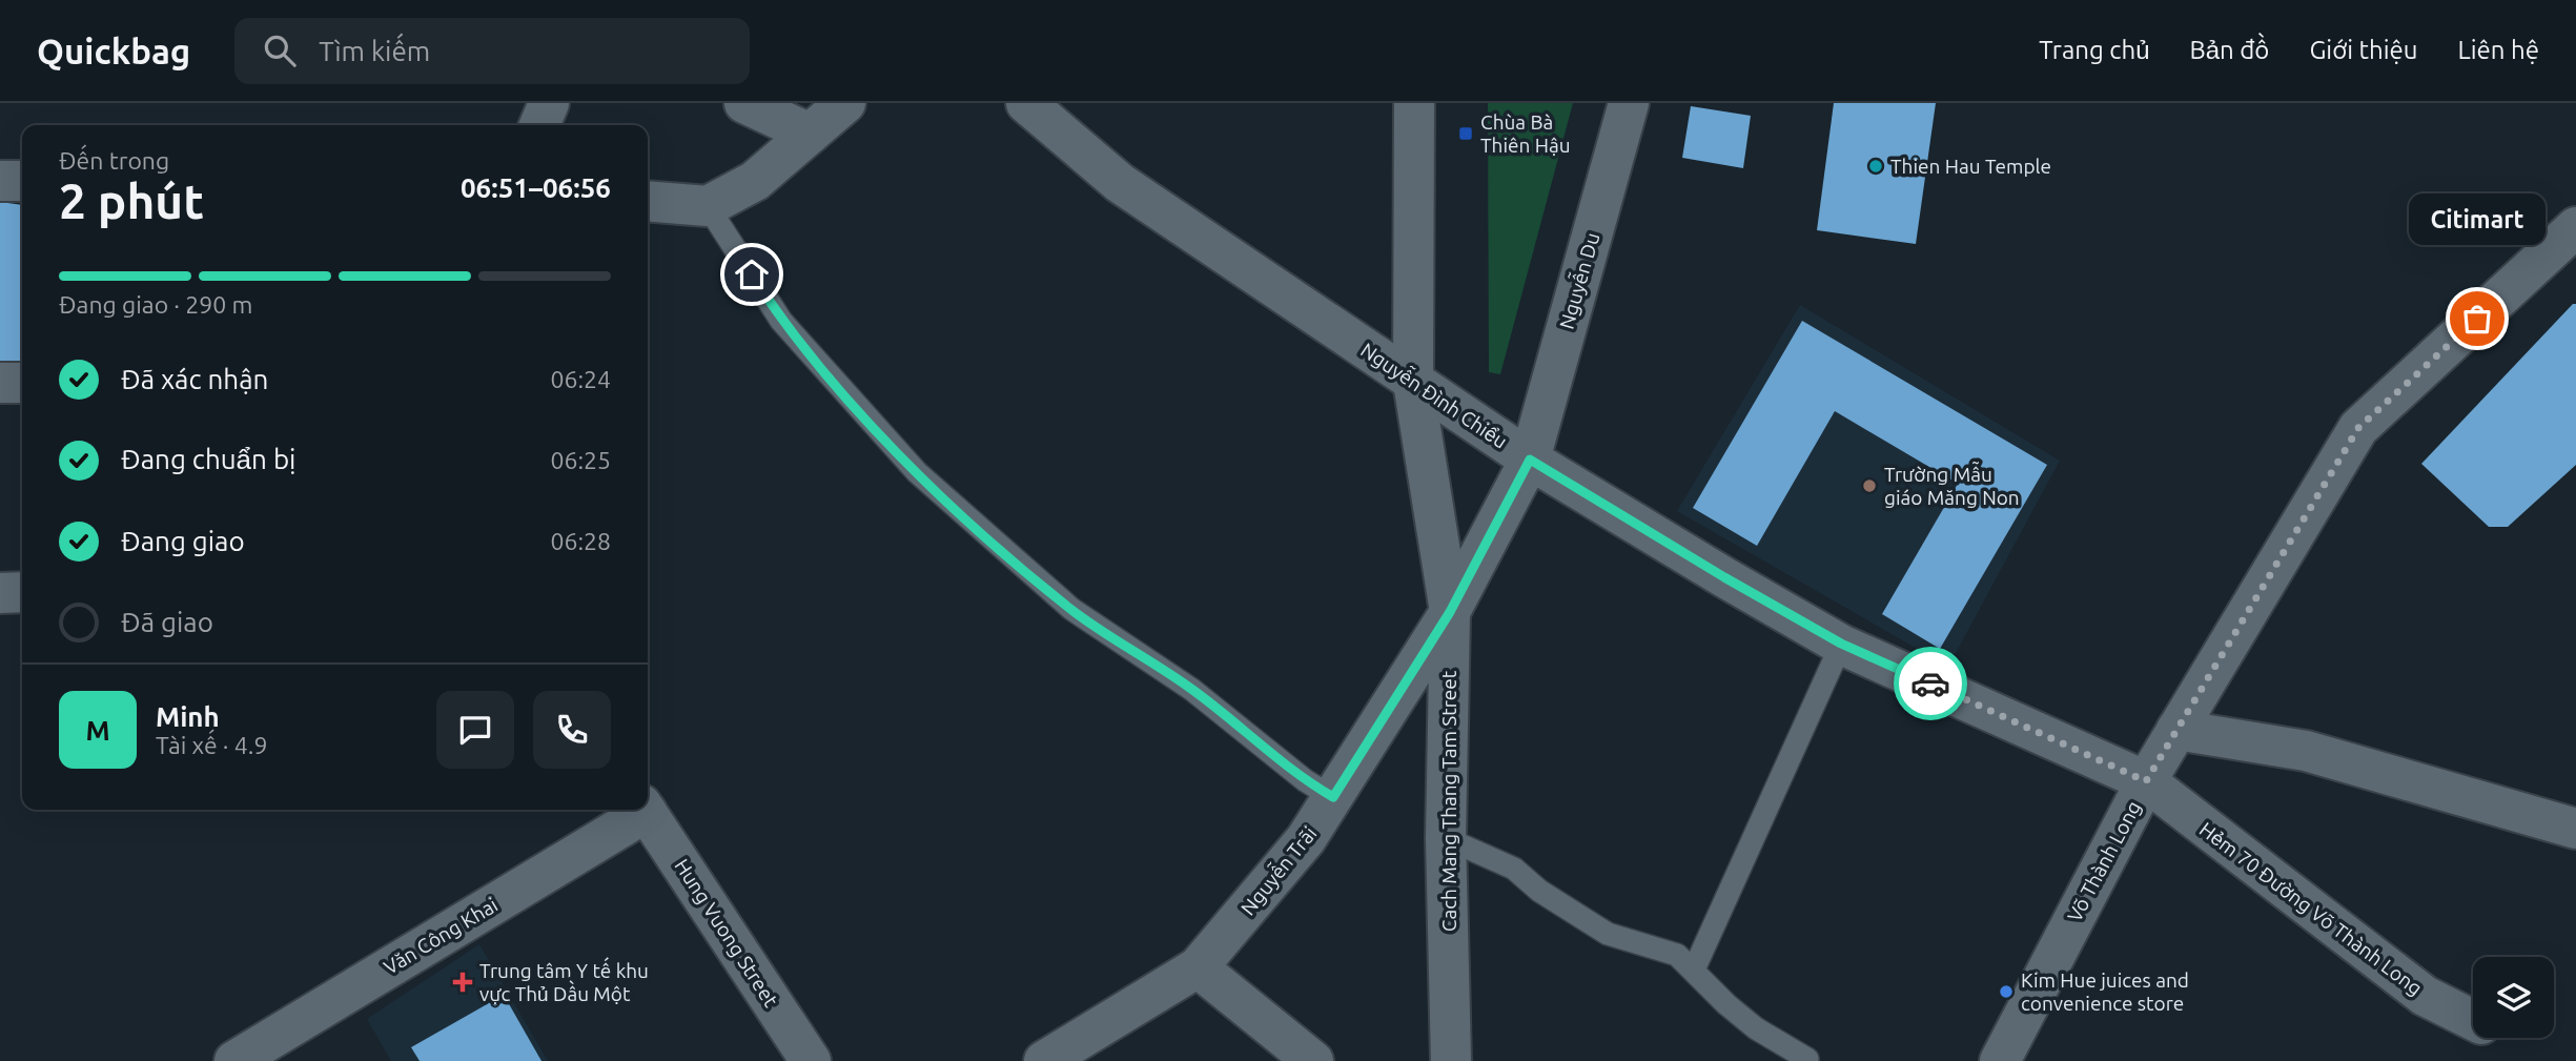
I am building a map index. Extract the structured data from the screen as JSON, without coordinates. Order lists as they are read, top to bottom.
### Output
{
  "streets": {
    "street": [
      "Nguyễn Du",
      "Nguyễn Đình Chiểu",
      "Cach Mang Thang Tam Street",
      "Võ Thành Long",
      "Nguyễn Trãi",
      "Hẻm 70 Đường Võ Thành Long",
      "Hung Vuong Street",
      "Văn Công Khai"
    ]
  },
  "crossings": [
    ["Nguyễn Du", "Nguyễn Đình Chiểu"],
    ["Nguyễn Du", "Nguyễn Trãi"],
    ["Nguyễn Đình Chiểu", "Cach Mang Thang Tam Street"],
    ["Nguyễn Đình Chiểu", "Võ Thành Long"],
    ["Nguyễn Đình Chiểu", "Nguyễn Trãi"],
    ["Nguyễn Đình Chiểu", "Hẻm 70 Đường Võ Thành Long"],
    ["Cach Mang Thang Tam Street", "Nguyễn Trãi"],
    ["Võ Thành Long", "Hẻm 70 Đường Võ Thành Long"]
  ],
  "places": {
    "transit": ["Chùa Bà Thiên Hậu"],
    "other": [
      "Thien Hau Temple",
      "Citimart",
      "Trường Mẫu giáo Măng Non",
      "Kim Hue juices and convenience store"
    ],
    "health": ["Trung tâm Y tế khu vực Thủ Dầu Một"]
  },
  "page": {
    "header": "Quickbag",
    "search": "Tìm kiếm",
    "nav": [
      "Trang chủ",
      "Bản đồ",
      "Giới thiệu",
      "Liên hệ"
    ],
    "heading": ["2 phút", "Đến trong", "06:51–06:56"],
    "panel": ["Minh", "Tài xế · 4.9"],
    "bubble": "Citimart",
    "bar": "Đang giao · 290 m",
    "list": [
      ["Đã xác nhận", "06:24"],
      ["Đang chuẩn bị", "06:25"],
      ["Đang giao", "06:28"],
      "Đã giao"
    ],
    "round": "M"
  }
}
